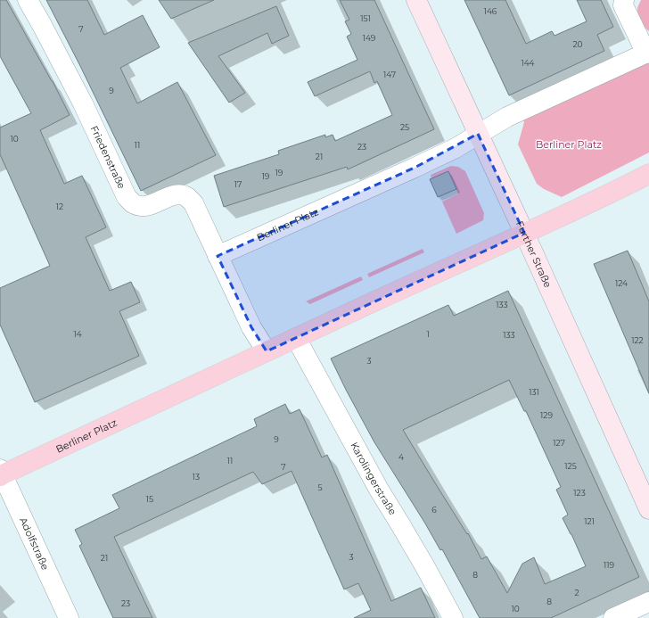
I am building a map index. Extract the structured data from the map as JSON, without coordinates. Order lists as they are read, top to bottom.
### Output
{
  "streets": {
    "main road": ["Berliner Platz", "Further Straße"],
    "street": ["Friedenstraße", "Karolingerstraße", "Adolfstraße"]
  },
  "crossings": [
    ["Friedenstraße", "Berliner Platz"],
    ["Berliner Platz", "Further Straße"],
    ["Berliner Platz", "Karolingerstraße"],
    ["Berliner Platz", "Adolfstraße"]
  ],
  "parks": ["Berliner Platz"],
  "house_numbers": [
    "146",
    "151",
    "7",
    "149",
    "20",
    "144",
    "147",
    "9",
    "25",
    "10",
    "11",
    "23",
    "21",
    "19",
    "19",
    "17",
    "12",
    "124",
    "133",
    "14",
    "1",
    "133",
    "122",
    "3",
    "131",
    "129",
    "9",
    "127",
    "4",
    "11",
    "125",
    "7",
    "13",
    "5",
    "123",
    "15",
    "6",
    "121",
    "3",
    "21",
    "119",
    "8",
    "2",
    "8",
    "23",
    "10"
  ]
}
